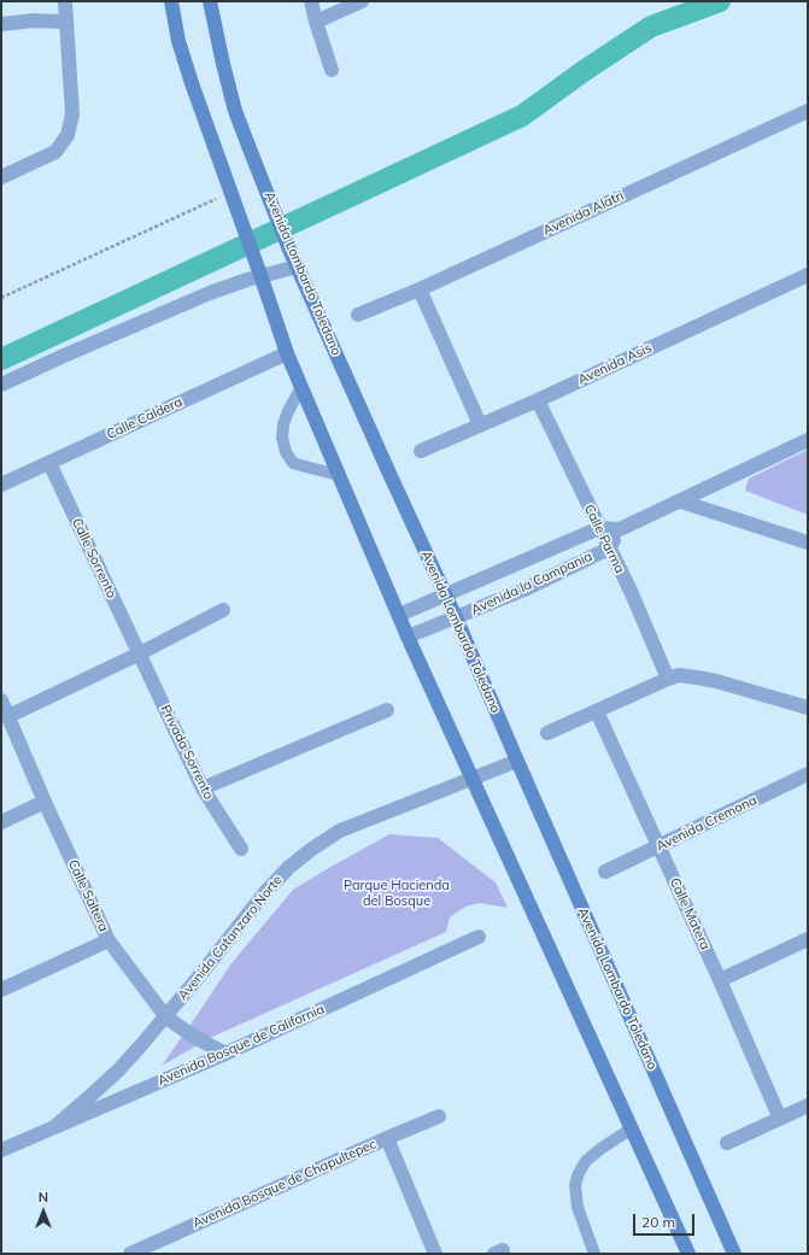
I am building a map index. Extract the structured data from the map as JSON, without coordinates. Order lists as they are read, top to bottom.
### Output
{
  "streets": {
    "main road": ["Avenida Lombardo Toledano"],
    "street": [
      "Avenida Alatri",
      "Avenida Asis",
      "Calle Caldera",
      "Calle Parma",
      "Calle Sorrento",
      "Avenida la Campania",
      "Privada Sorrento",
      "Avenida Cremona",
      "Calle Saltera",
      "Calle Matera",
      "Avenida Catanzaro Norte",
      "Avenida Bosque de California",
      "Avenida Bosque de Chapultepec"
    ]
  },
  "crossings": [
    ["Avenida Lombardo Toledano", "Avenida la Campania"],
    ["Avenida Lombardo Toledano", "Avenida Catanzaro Norte"],
    ["Avenida Asis", "Calle Parma"],
    ["Calle Caldera", "Calle Sorrento"],
    ["Calle Parma", "Avenida la Campania"],
    ["Calle Sorrento", "Privada Sorrento"],
    ["Avenida Cremona", "Calle Matera"],
    ["Calle Saltera", "Avenida Catanzaro Norte"],
    ["Calle Saltera", "Avenida Bosque de California"],
    ["Avenida Catanzaro Norte", "Avenida Bosque de California"]
  ],
  "parks": ["Parque Hacienda del Bosque"],
  "scale_bar": "20 m",
  "north": "top"
}
